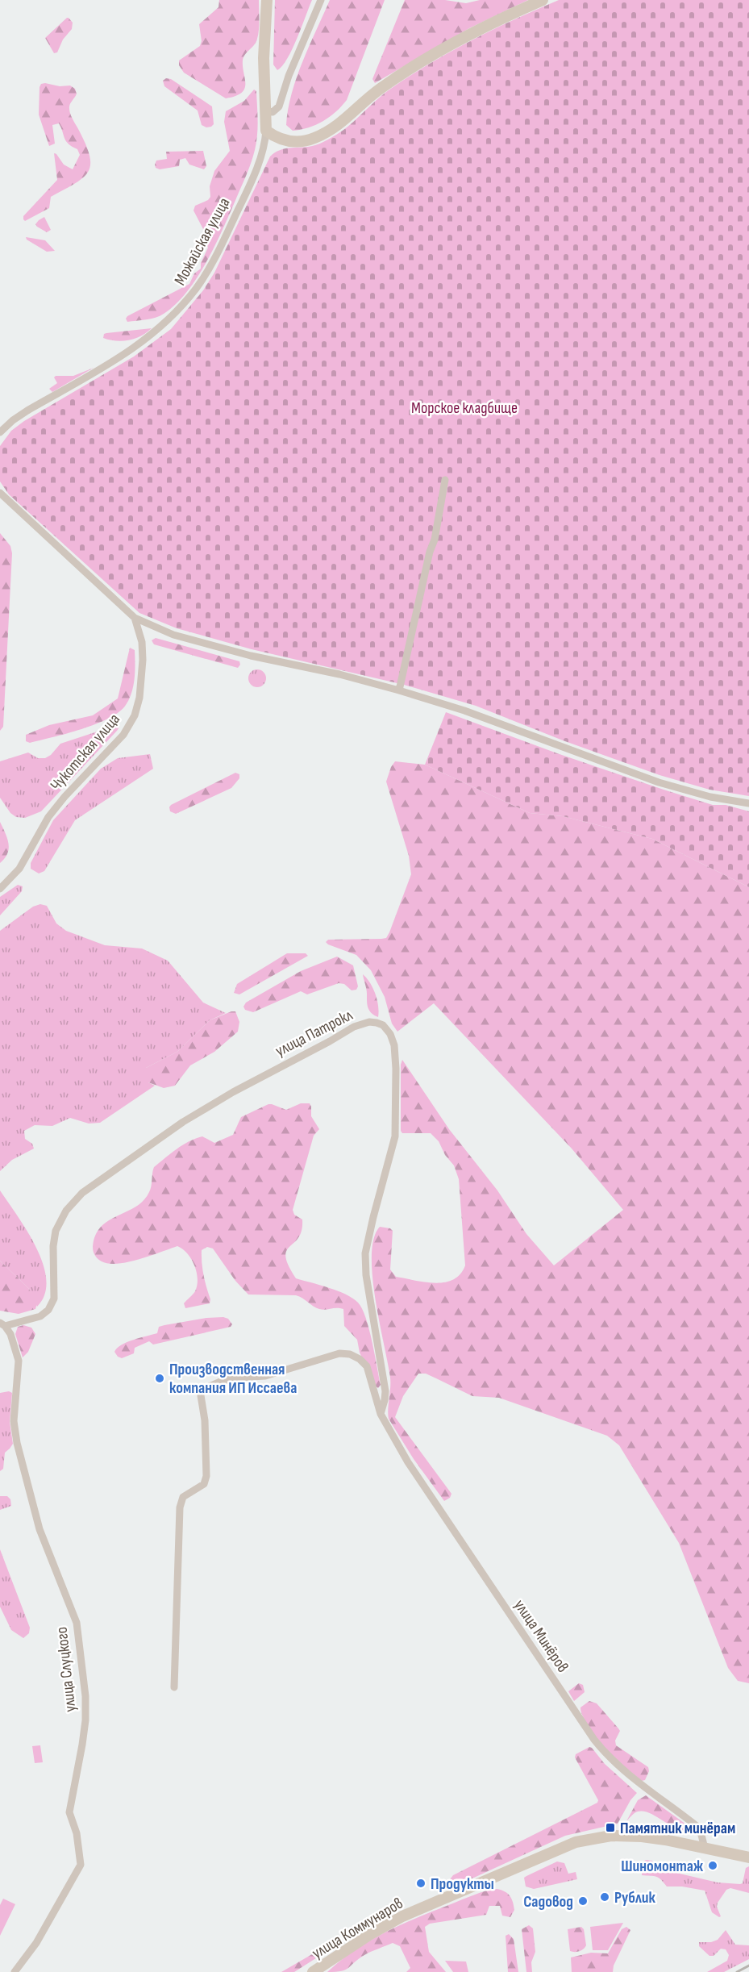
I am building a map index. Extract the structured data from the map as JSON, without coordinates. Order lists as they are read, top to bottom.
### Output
{
  "streets": {
    "main road": ["Можайская улица", "улица Коммунаров"],
    "street": [
      "Чукотская улица",
      "улица Патрокл",
      "улица Минёров",
      "улица Слуцкого"
    ]
  },
  "crossings": [
    ["улица Патрокл", "улица Минёров"],
    ["улица Патрокл", "улица Слуцкого"],
    ["улица Минёров", "улица Коммунаров"]
  ],
  "parks": ["Морское кладбище"],
  "places": {
    "other": [
      "Производственная компания ИП Иссаева",
      "Шиномонтаж",
      "Продукты",
      "Рублик",
      "Садовод"
    ],
    "transit": ["Памятник минёрам"]
  }
}
